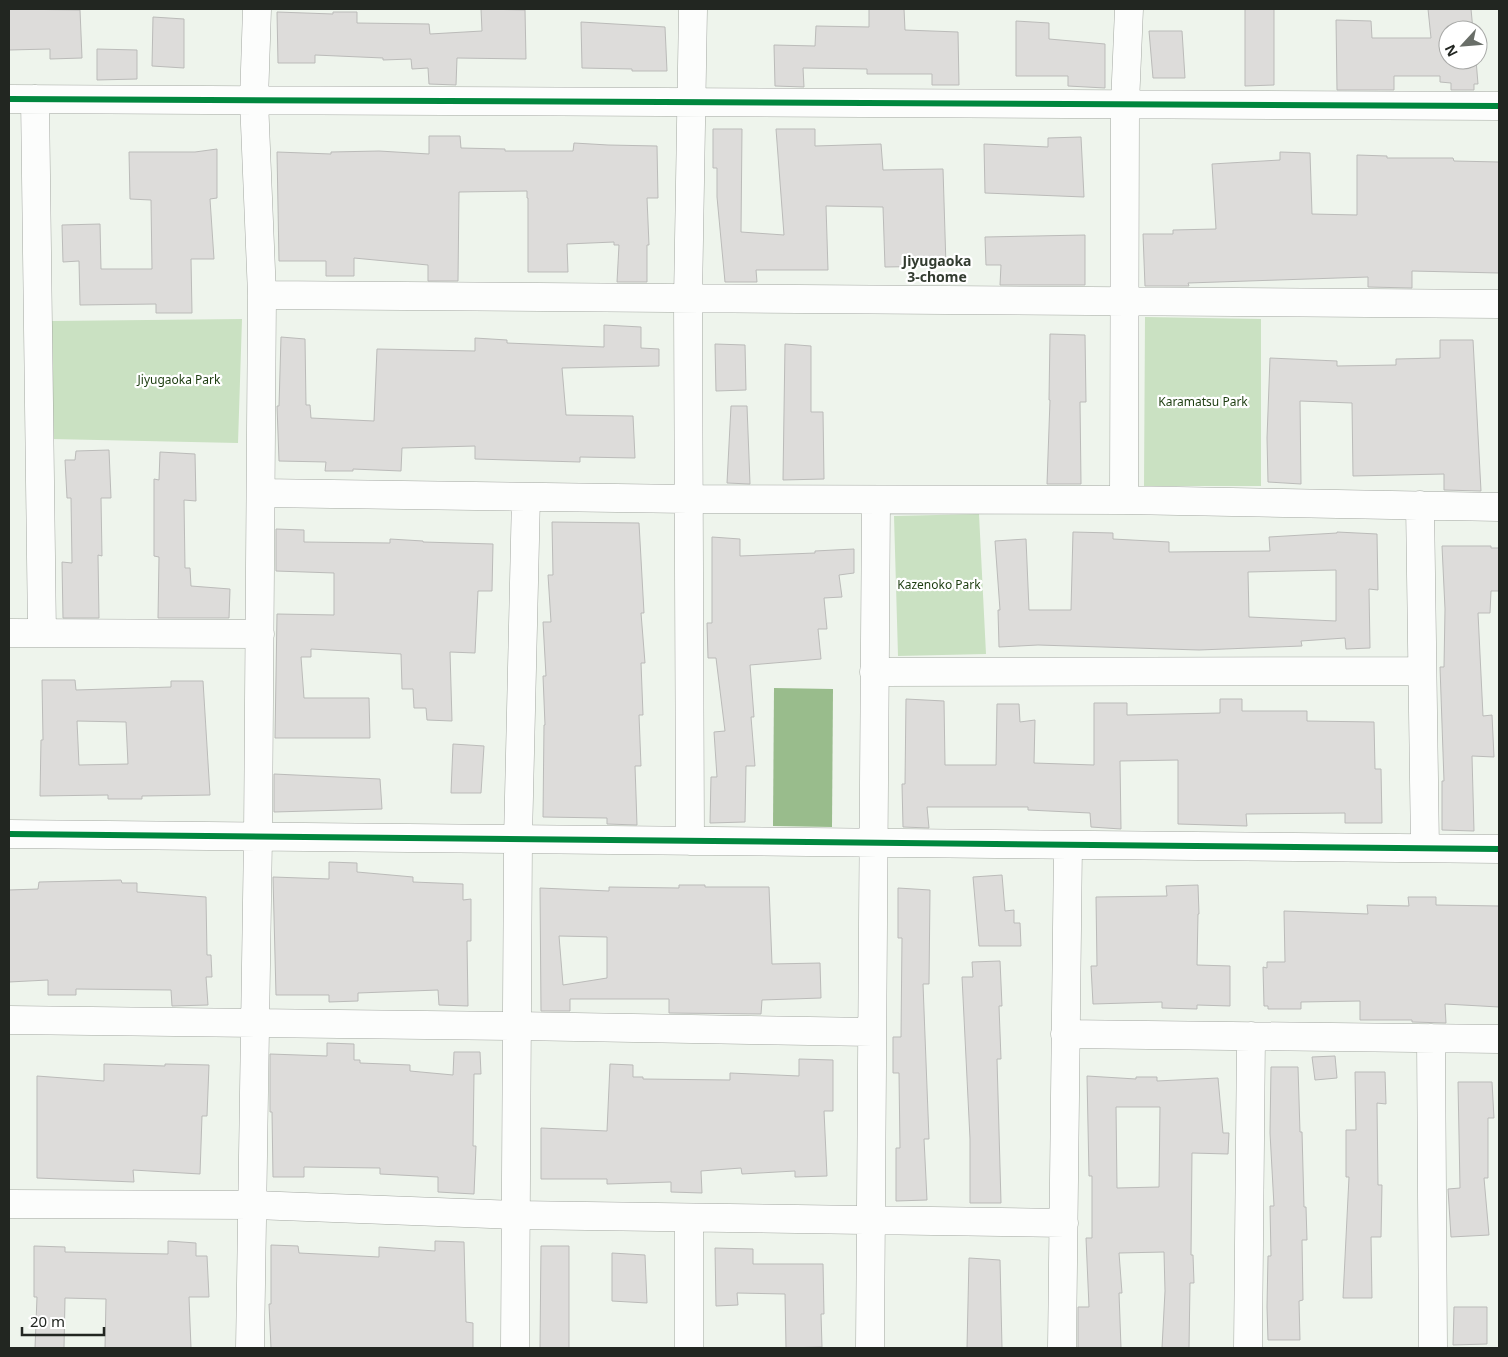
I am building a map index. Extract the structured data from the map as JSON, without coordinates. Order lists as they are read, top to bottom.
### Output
{
  "districts": ["Jiyugaoka 3-chome"],
  "parks": ["Jiyugaoka Park", "Karamatsu Park", "Kazenoko Park"],
  "scale_bar": "20 m",
  "north": "bottom left"
}
